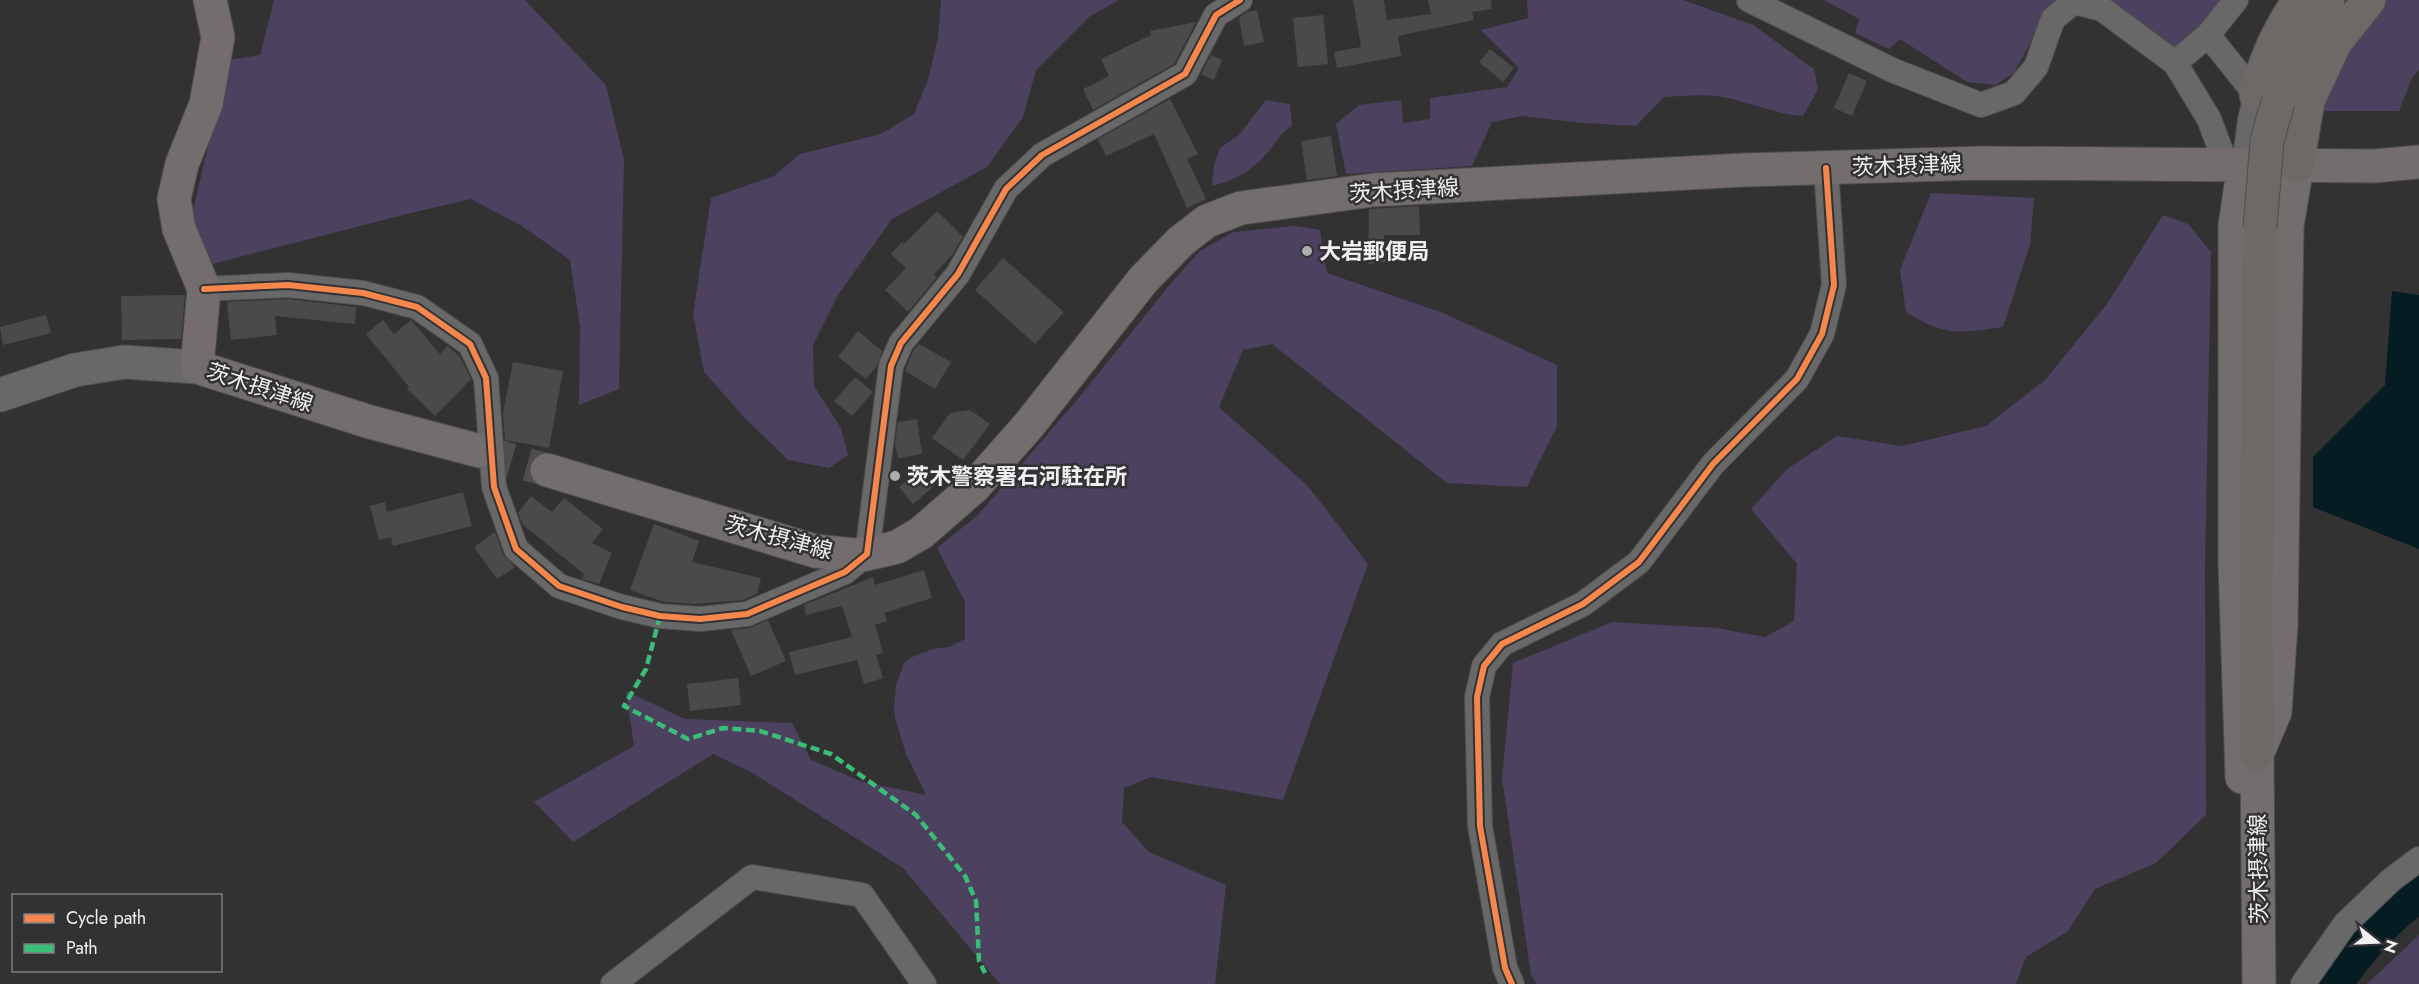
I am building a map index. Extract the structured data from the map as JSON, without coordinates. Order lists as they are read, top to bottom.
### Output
{
  "streets": {
    "main road": ["茨木摂津線"]
  },
  "places": ["大岩郵便局", "茨木警察署石河駐在所"],
  "legend": ["Cycle path", "Path"],
  "north": "right"
}
